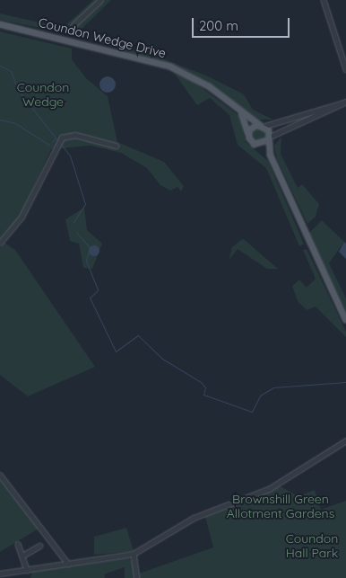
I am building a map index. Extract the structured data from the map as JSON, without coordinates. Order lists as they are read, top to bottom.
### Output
{
  "streets": {
    "main road": ["Coundon Wedge Drive"]
  },
  "parks": ["Coundon Wedge", "Brownshill Green Allotment Gardens", "Coundon Hall Park"],
  "scale_bar": "200 m"
}
